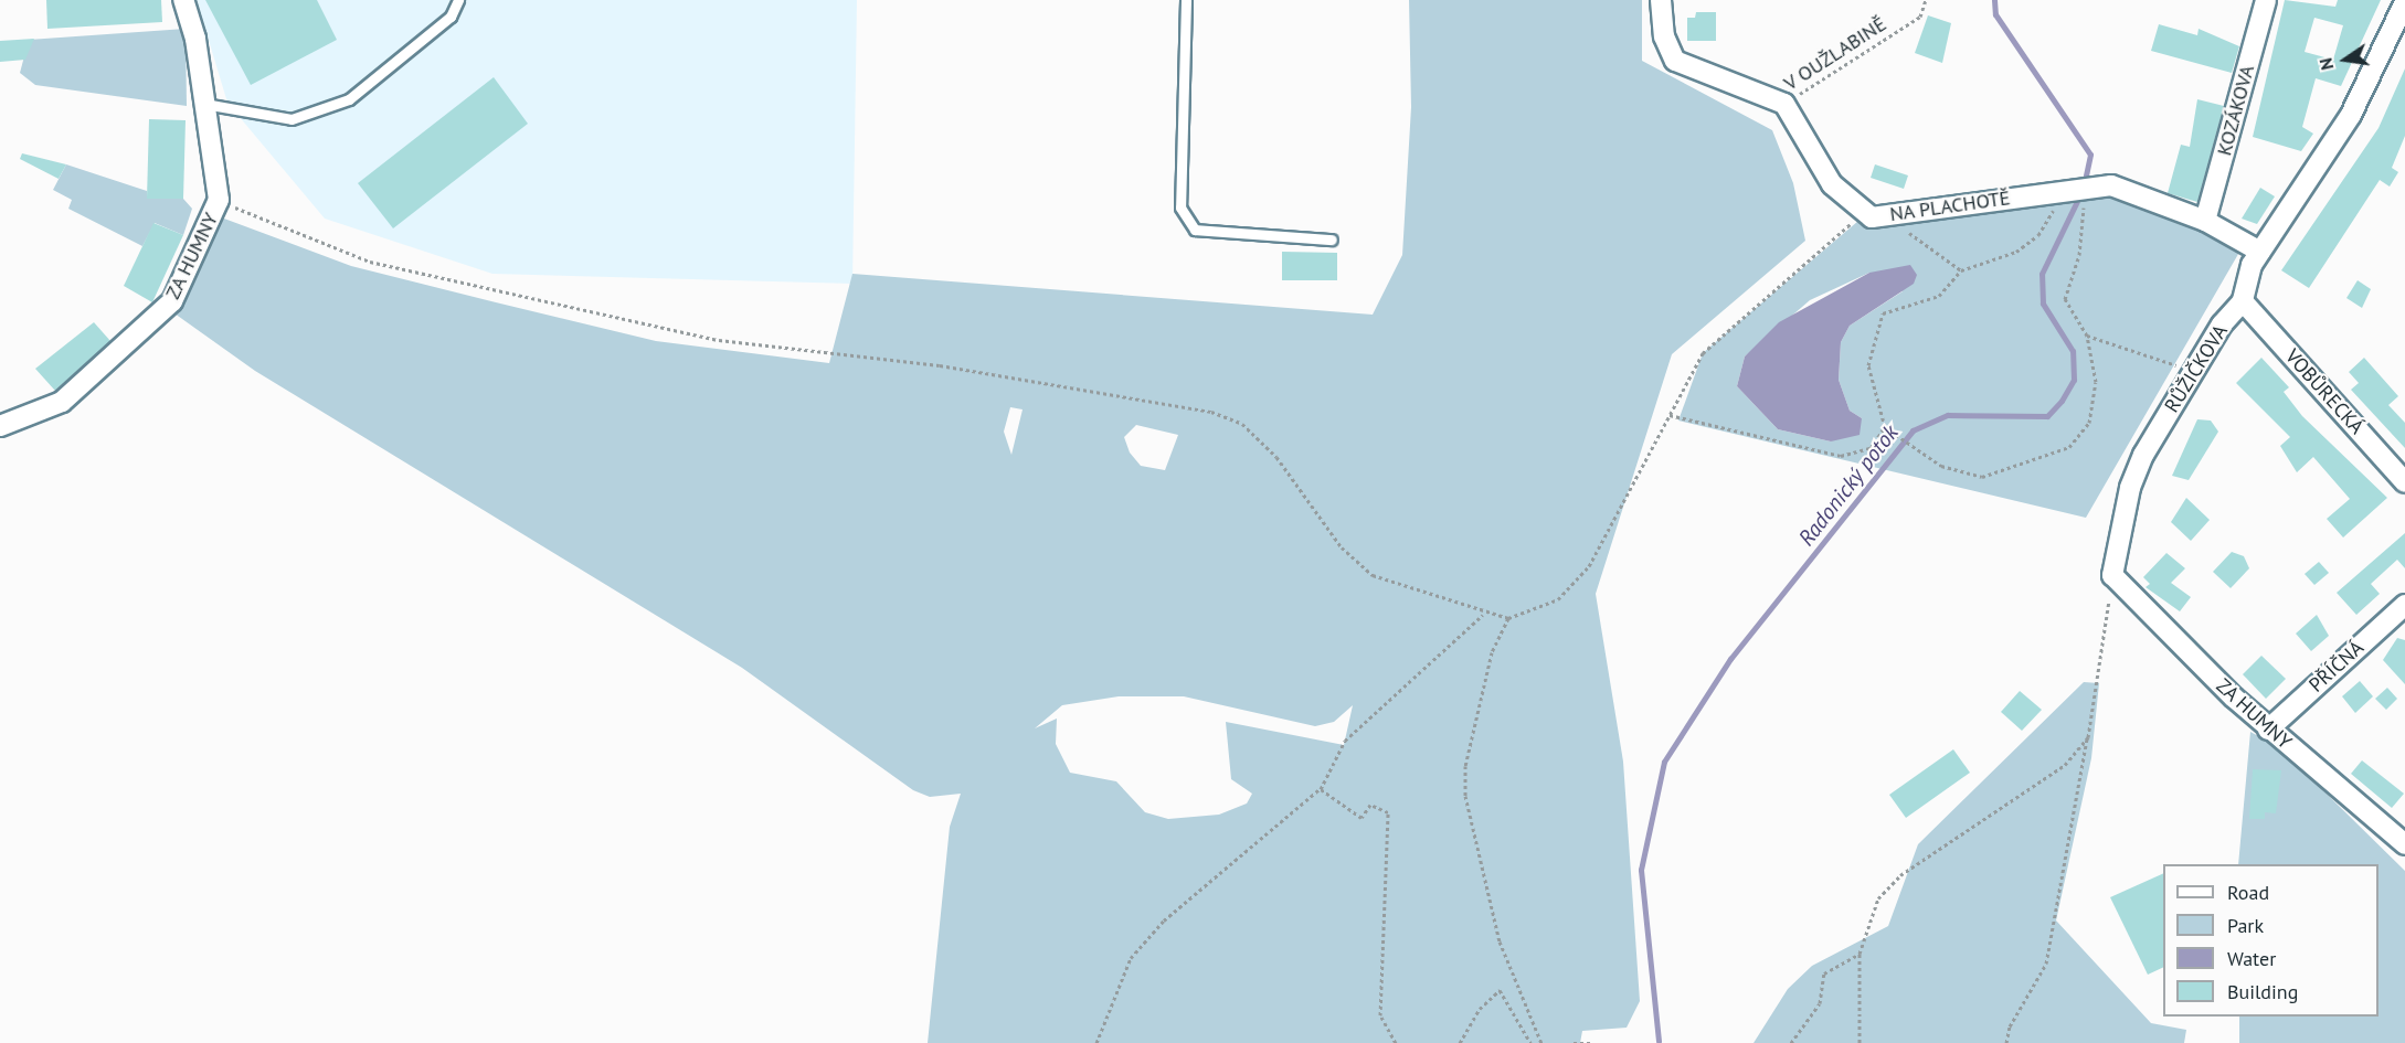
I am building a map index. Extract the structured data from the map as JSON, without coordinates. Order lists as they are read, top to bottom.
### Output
{
  "streets": {
    "street": [
      "KOZÁKOVA",
      "NA PLACHOTĚ",
      "ZA HUMNY",
      "RŮŽIČKOVA",
      "VOBŮRECKÁ",
      "PŘÍČNÁ"
    ],
    "path": ["V OUŽLABINĚ"]
  },
  "crossings": [
    ["V OUŽLABINĚ", "NA PLACHOTĚ"],
    ["KOZÁKOVA", "NA PLACHOTĚ"],
    ["NA PLACHOTĚ", "RŮŽIČKOVA"],
    ["ZA HUMNY", "RŮŽIČKOVA"],
    ["ZA HUMNY", "PŘÍČNÁ"],
    ["RŮŽIČKOVA", "VOBŮRECKÁ"]
  ],
  "water": ["Radonický potok"],
  "legend": [
    "Road",
    "Park",
    "Water",
    "Building"
  ],
  "north": "left"
}
